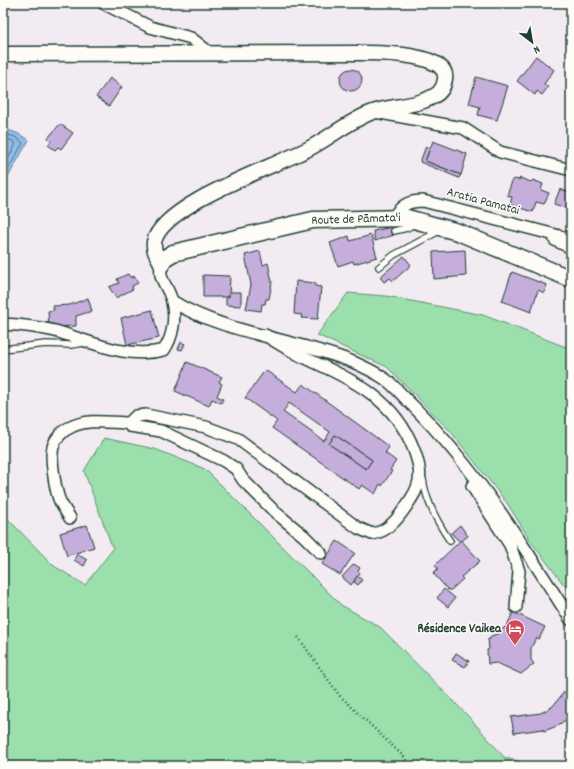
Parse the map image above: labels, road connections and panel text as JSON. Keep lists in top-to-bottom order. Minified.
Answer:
{"streets":{"main road":["Route de Pāmata'i"],"street":["Aratia Pamatai"]},"crossings":[["Aratia Pamatai","Route de Pāmata'i"]],"places":{"hotel":["Résidence Vaikea"]},"north":"bottom right"}
